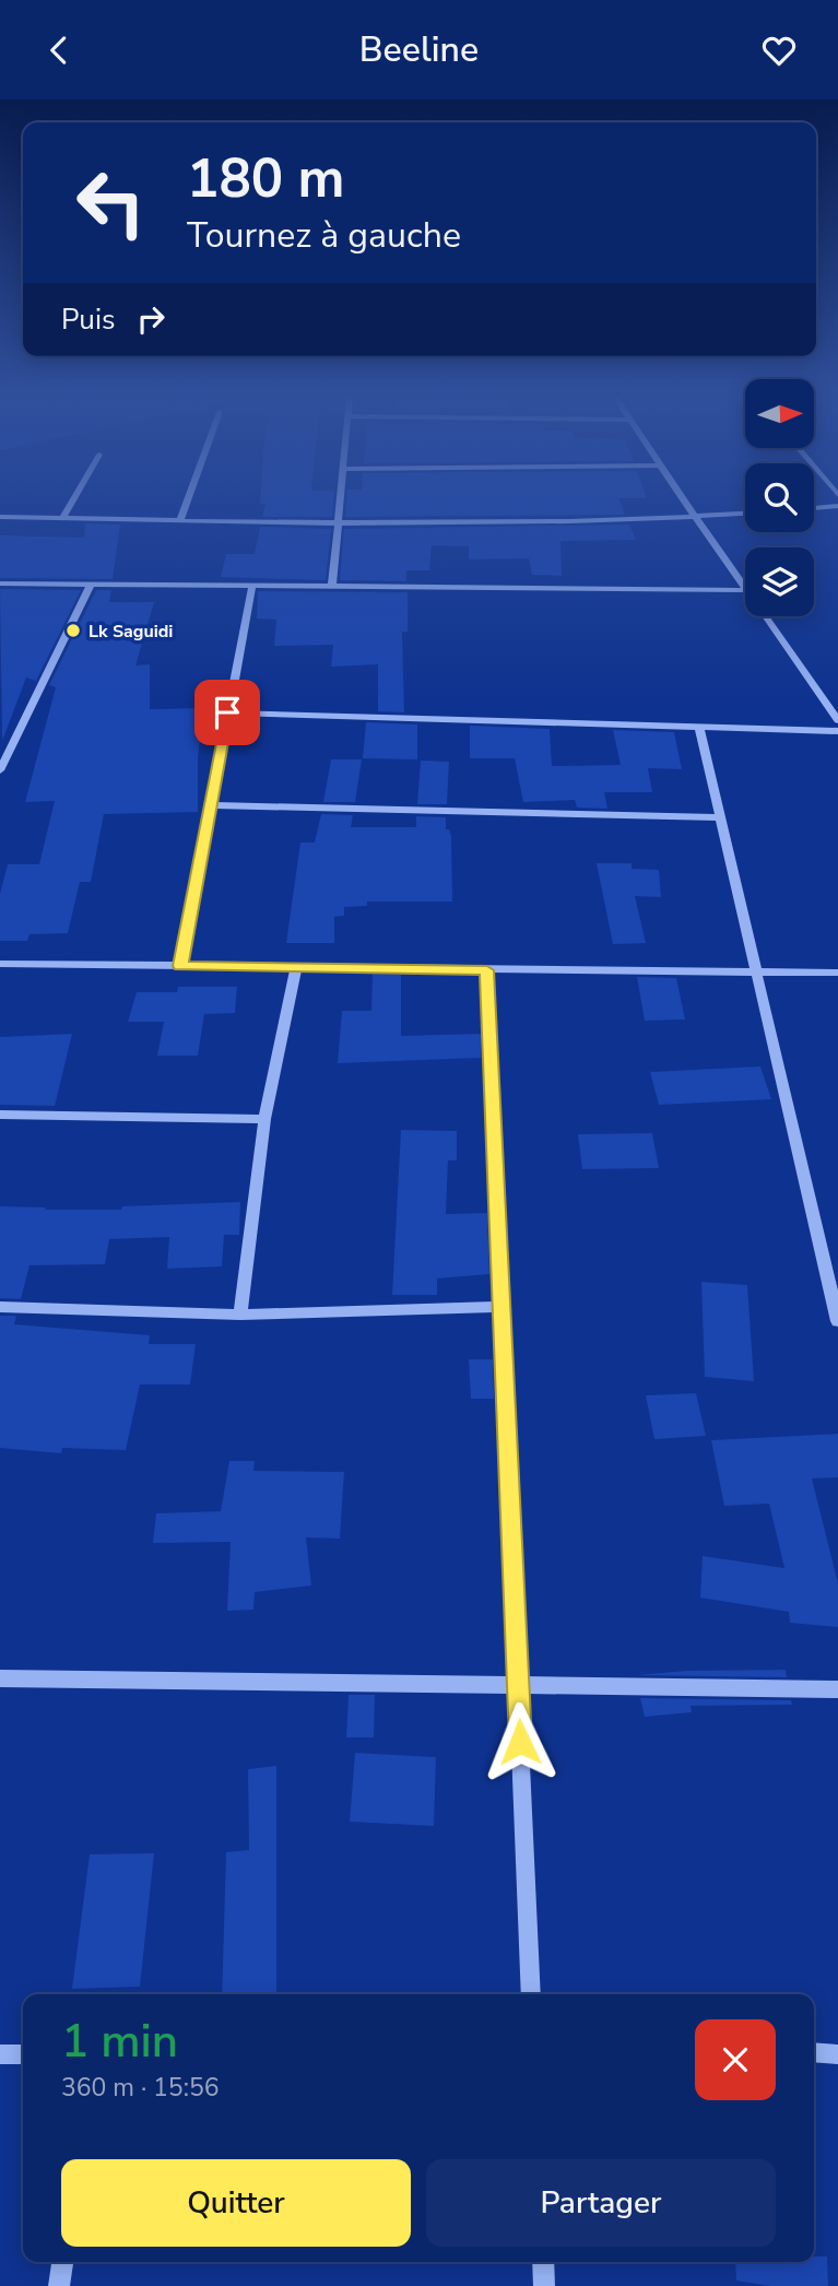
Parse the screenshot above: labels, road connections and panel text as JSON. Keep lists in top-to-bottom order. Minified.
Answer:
{"places":["Lk Saguidi"],"north":"right","page":{"header":"Beeline","turn":["180 m","Tournez à gauche"],"then":"Puis","heading":["1 min","360 m · 15:56"],"buttons":["Quitter","Partager"]}}
